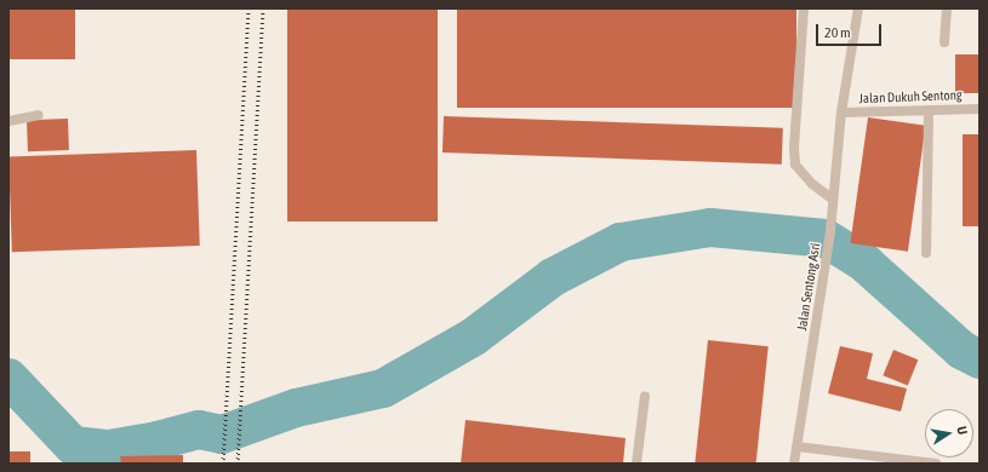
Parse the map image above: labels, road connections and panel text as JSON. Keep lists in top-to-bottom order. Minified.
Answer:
{"streets":{"lane":["Jalan Dukuh Sentong","Jalan Sentong Asri"]},"crossings":[["Jalan Dukuh Sentong","Jalan Sentong Asri"]],"scale_bar":"20 m","north":"right"}
